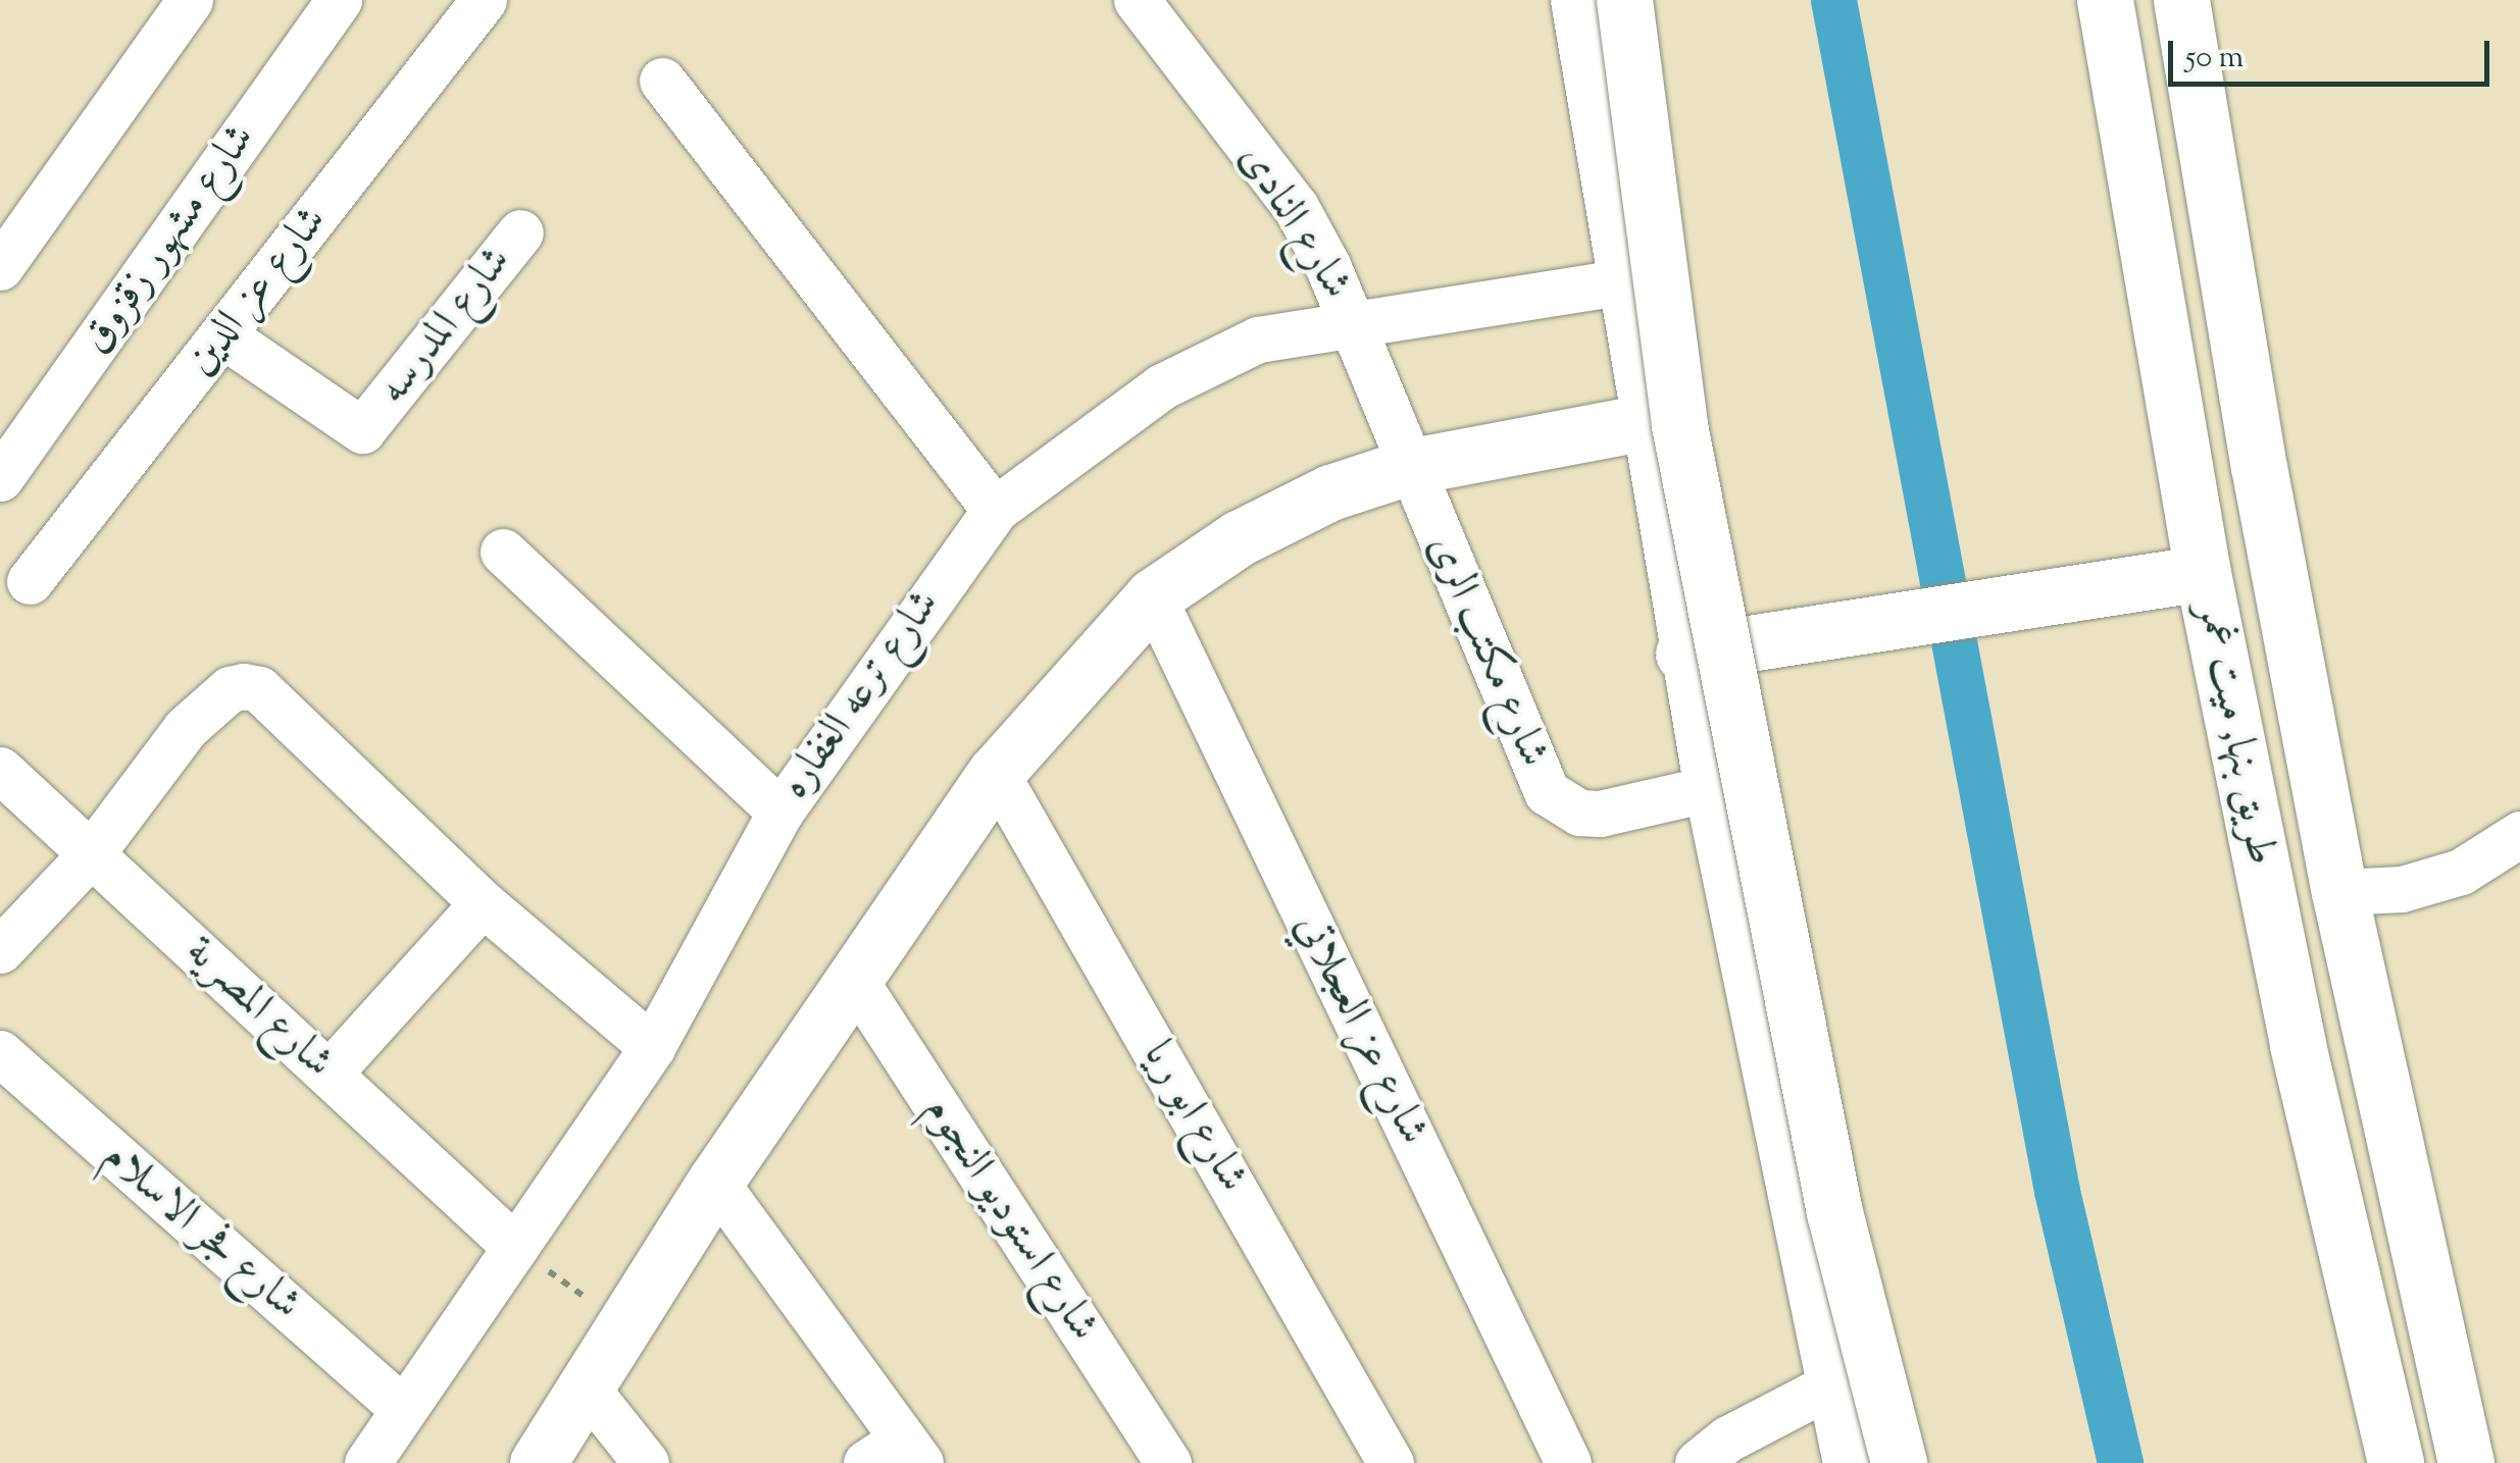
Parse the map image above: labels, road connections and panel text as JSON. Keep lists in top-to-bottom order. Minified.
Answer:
{"streets":{"main road":["طريق بنها, ميت غمر"],"street":["شارع النادى","شارع مشهور زقزوق","شارع عز الدين","شارع المدرسه","شارع مكتب الرى","شارع ترعه الغفاره","شارع المصرية","شارع عز العجلاتي","شارع ابو ريا","شارع استوديو النجوم","شارع فجر الاسلام"]},"crossings":[["شارع النادى","شارع مكتب الرى"],["شارع النادى","شارع ترعه الغفاره"],["شارع عز الدين","شارع المدرسه"],["شارع ترعه الغفاره","شارع المصرية"],["شارع ترعه الغفاره","شارع فجر الاسلام"]],"scale_bar":"50 m"}
